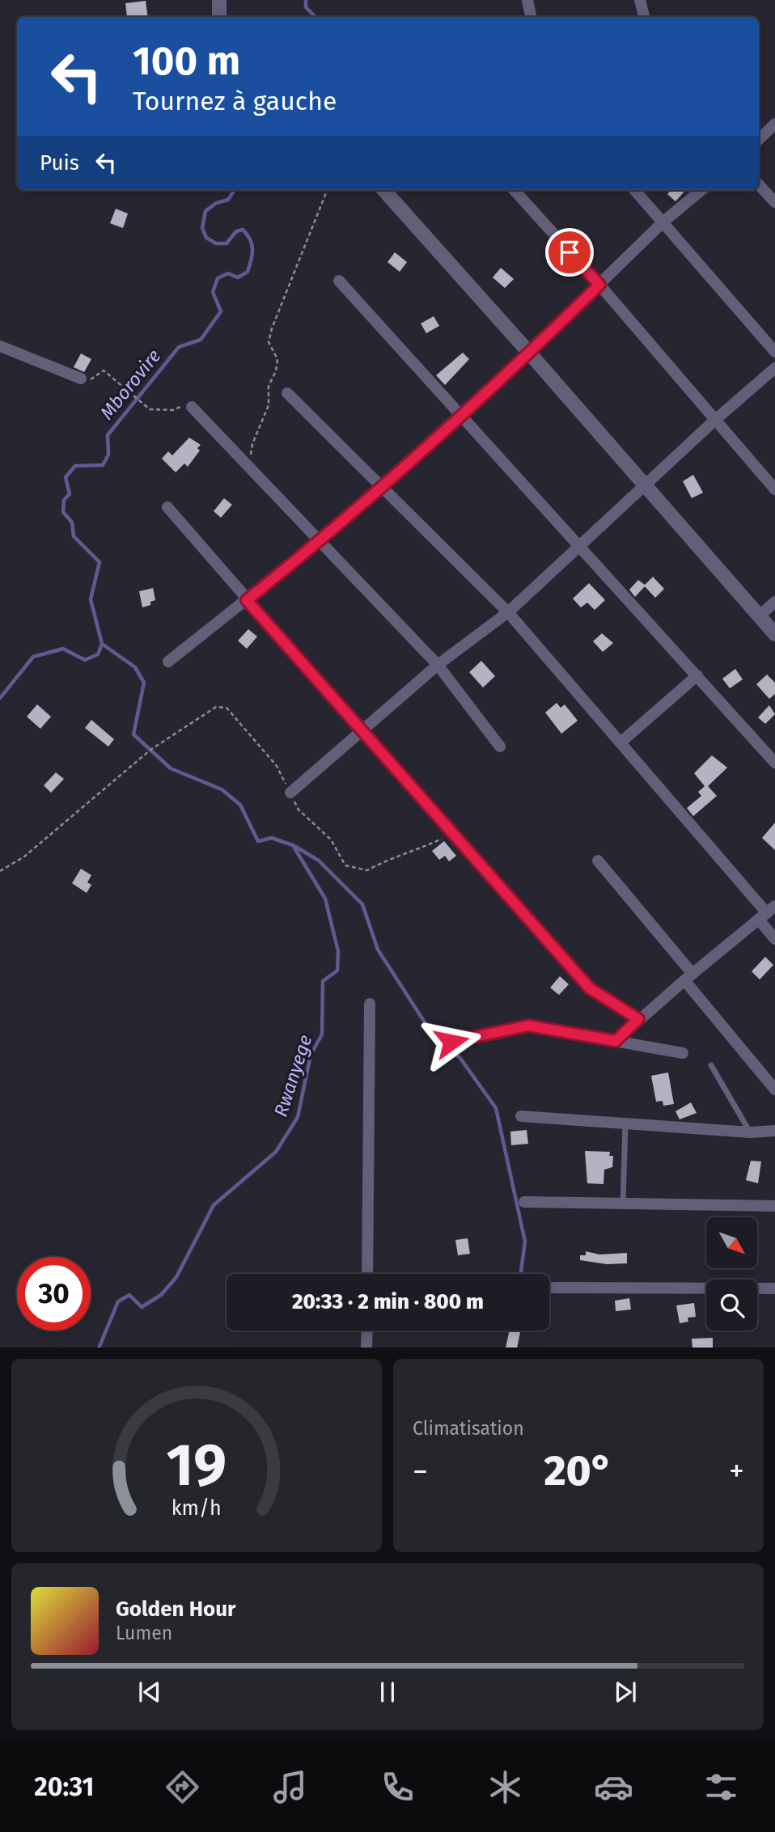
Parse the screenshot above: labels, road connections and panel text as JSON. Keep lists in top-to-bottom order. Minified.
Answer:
{"water":["Mborovire","Rwanyege"],"north":"bottom right","page":{"turn":["100 m","Tournez à gauche"],"then":"Puis","limit":"30","trip":"20:33 · 2 min · 800 m","tile":"Climatisation","heat":["−","20°","+"],"song":["Golden Hour","Lumen"],"tabs":"20:31","gauge":["19","km/h"]}}
